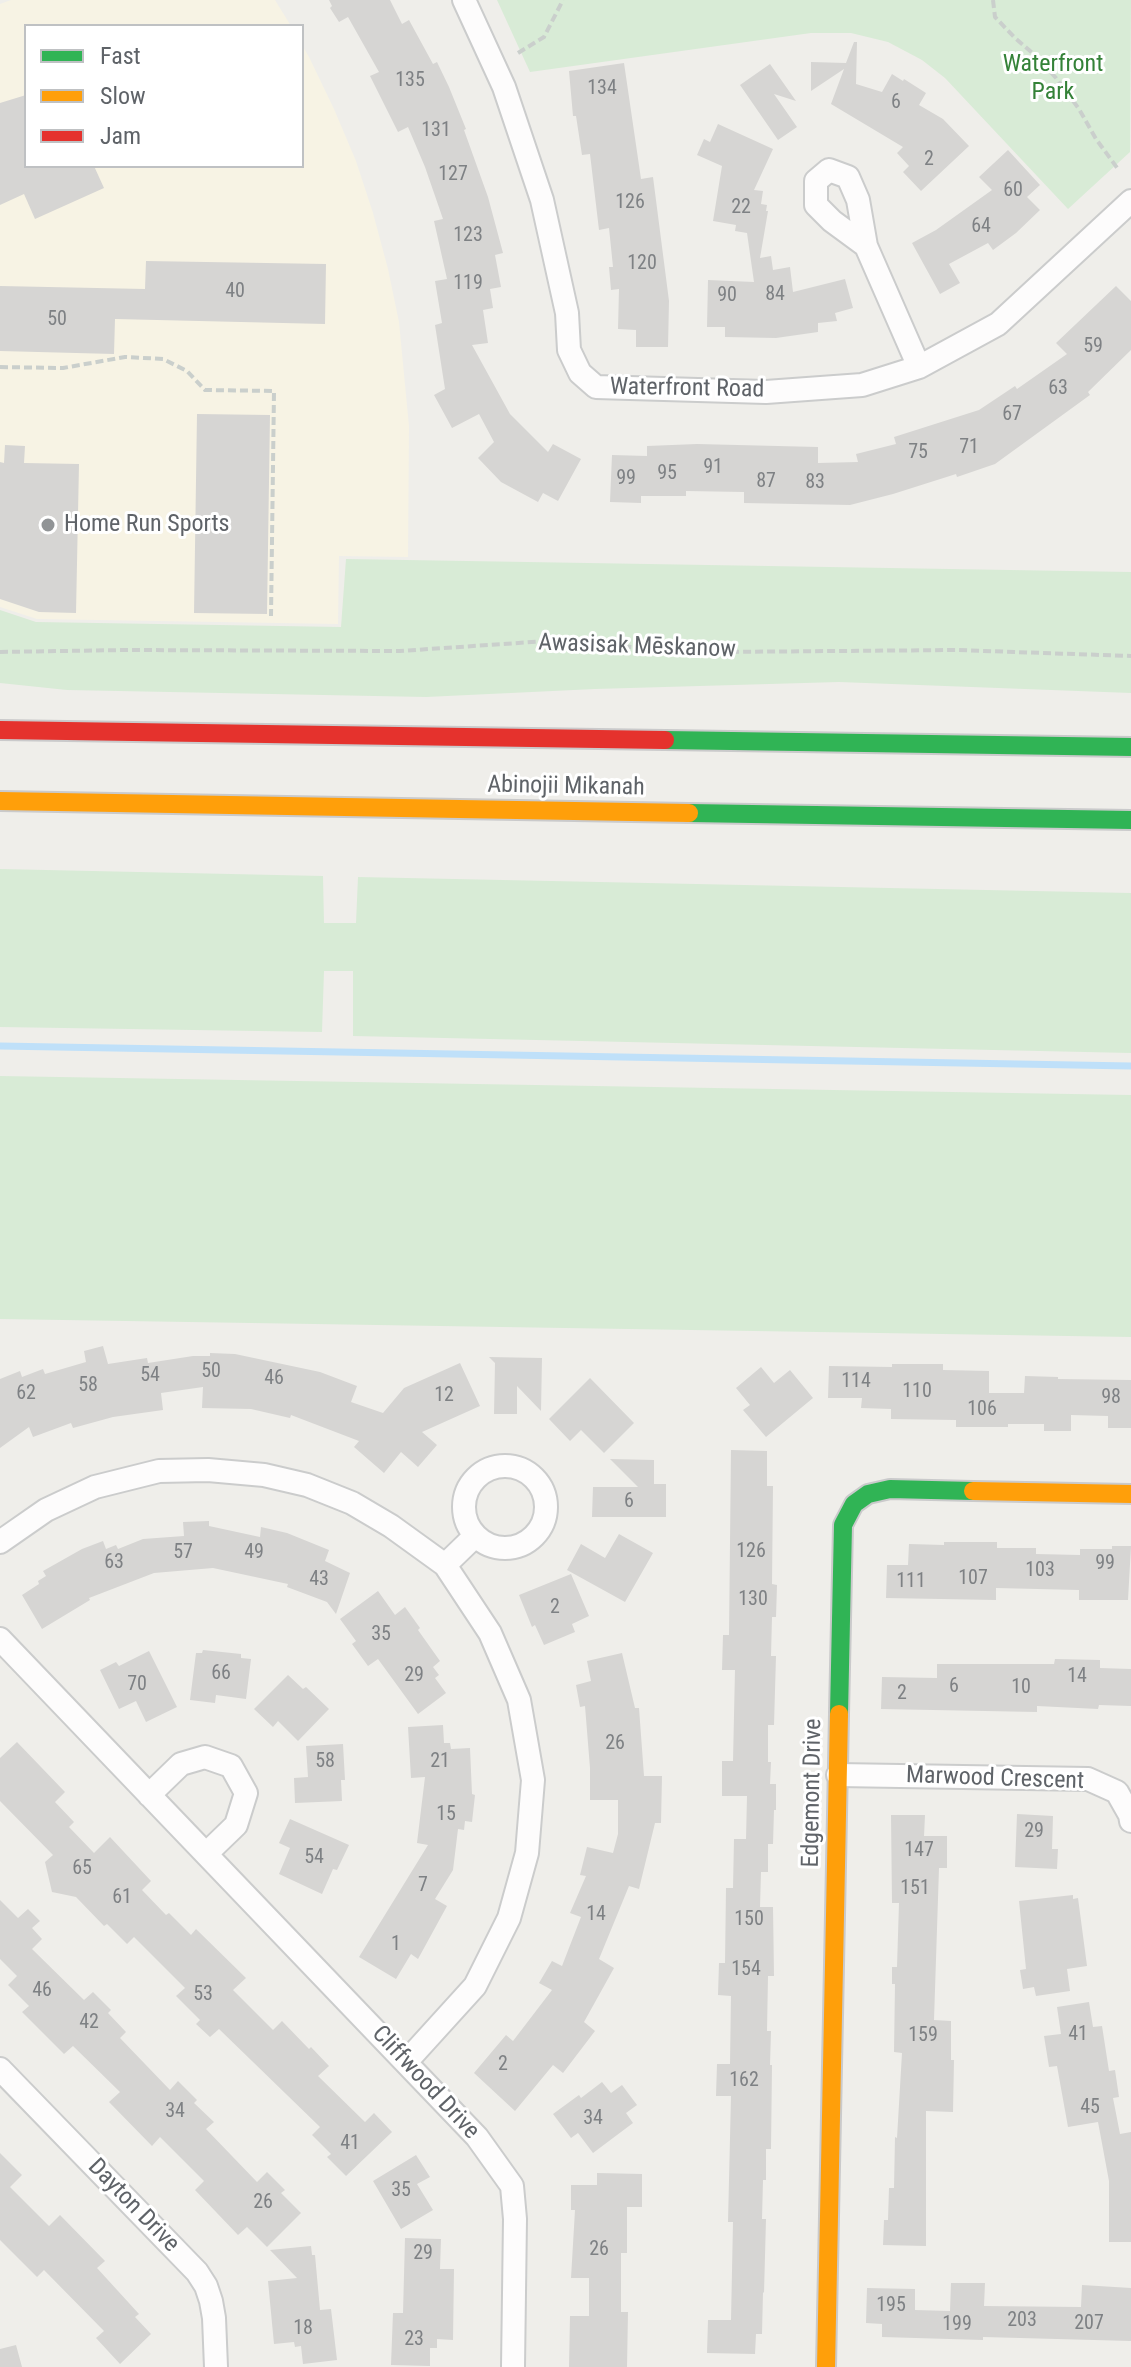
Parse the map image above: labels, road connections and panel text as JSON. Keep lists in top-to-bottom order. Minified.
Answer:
{"streets":{"main road":["Abinojii Mikanah","Edgemont Drive"],"street":["Waterfront Road","Marwood Crescent","Cliffwood Drive","Dayton Drive"],"path":["Awasisak Mēskanow"]},"crossings":[["Marwood Crescent","Edgemont Drive"]],"parks":["Waterfront Park"],"places":["Home Run Sports"],"house_numbers":["135","134","6","131","2","127","60","126","22","64","123","120","119","40","84","90","50","59","63","67","71","75","91","95","99","87","83","50","54","46","114","58","110","62","12","98","106","6","126","57","49","63","99","103","107","43","111","130","2","35","66","29","14","70","6","10","2","26","58","21","15","29","147","54","65","7","151","61","14","150","1","154","46","53","42","41","159","2","162","45","34","34","41","35","26","26","29","195","203","207","199","18","23"],"legend":["Fast","Slow","Jam"]}
